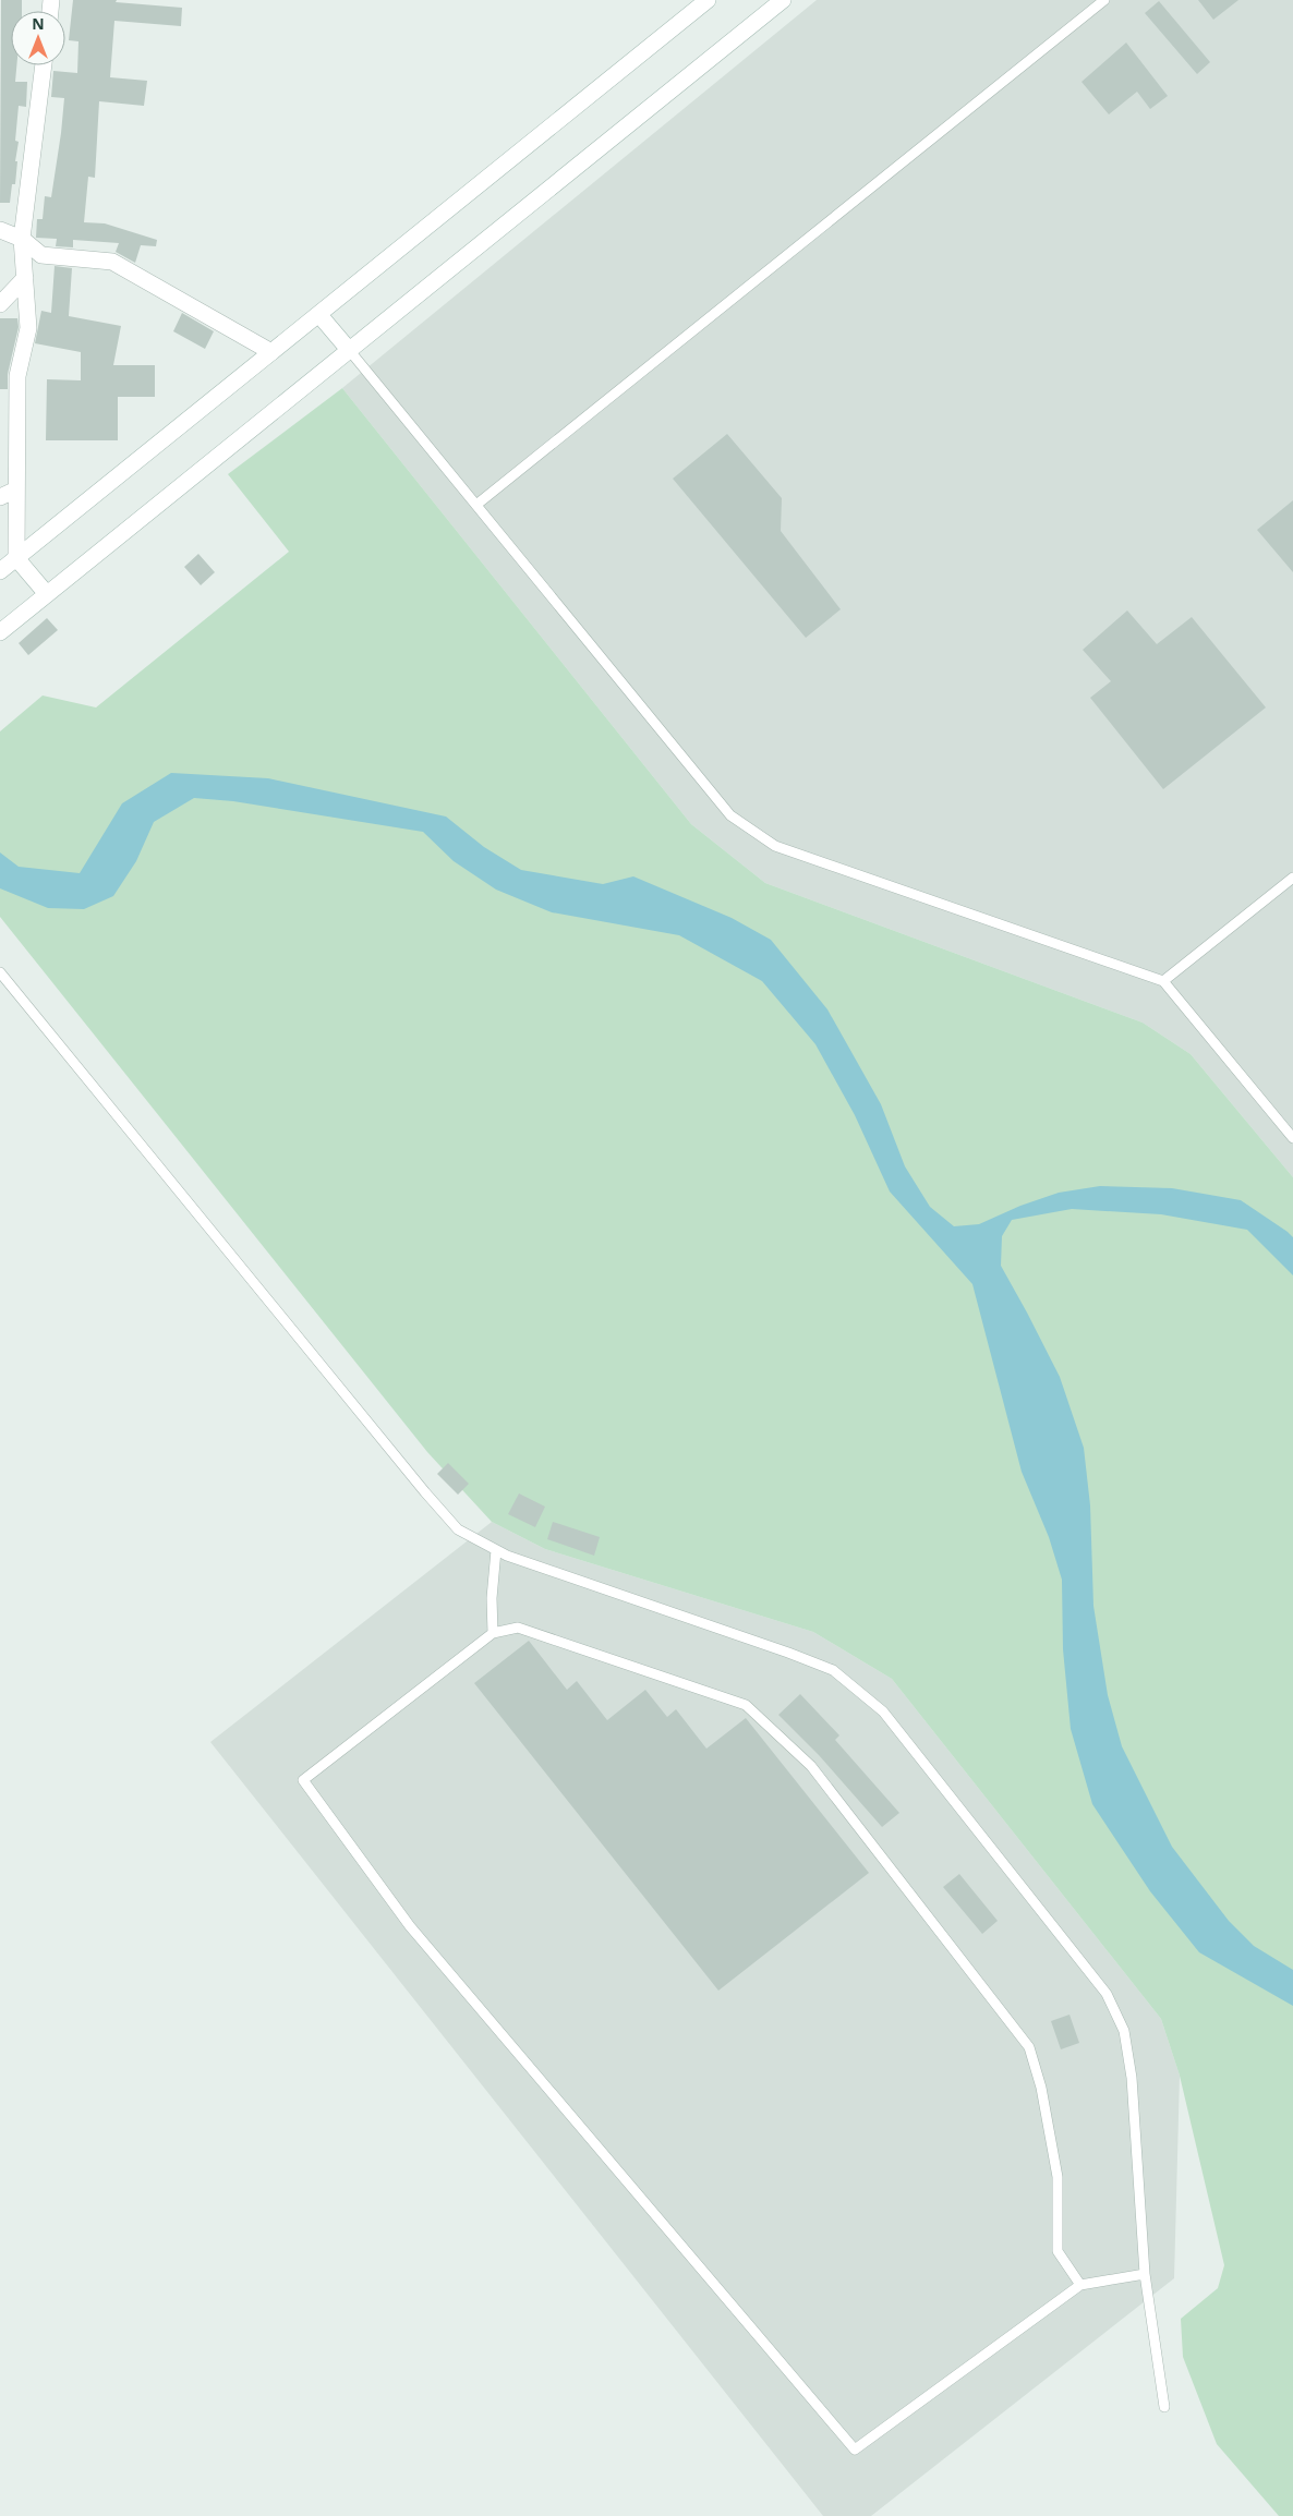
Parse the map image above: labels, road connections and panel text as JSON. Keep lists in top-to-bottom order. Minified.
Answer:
{"north":"top"}
